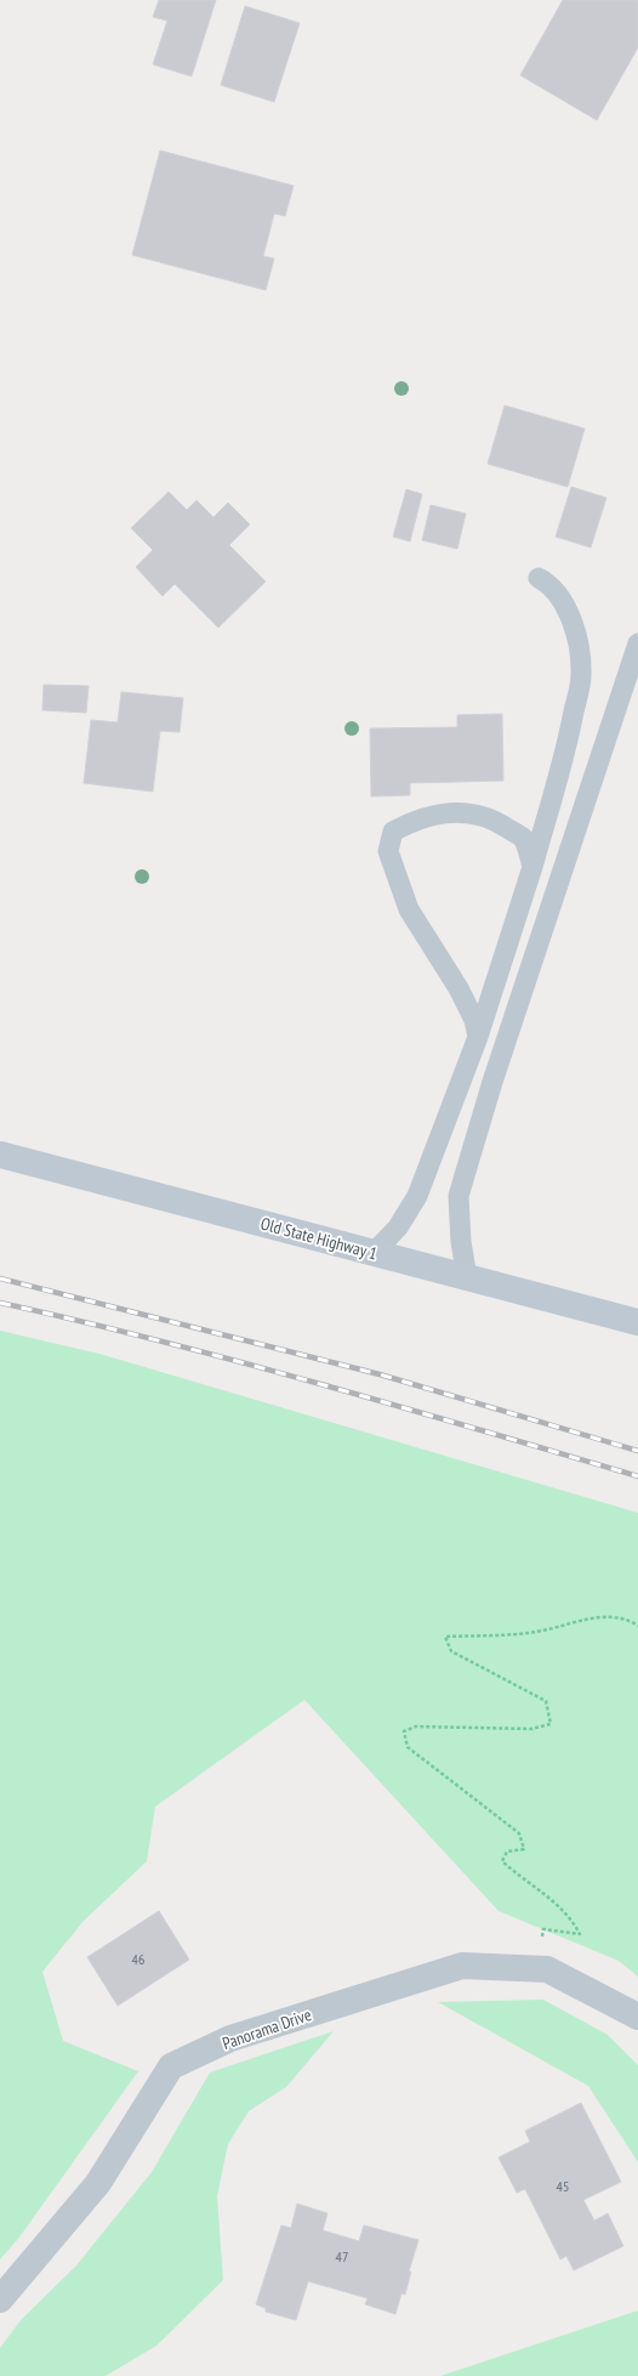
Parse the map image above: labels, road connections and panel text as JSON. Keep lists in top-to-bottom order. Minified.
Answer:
{"streets":{"main road":["Old State Highway 1"],"street":["Panorama Drive"]},"house_numbers":["46","45","47"]}
